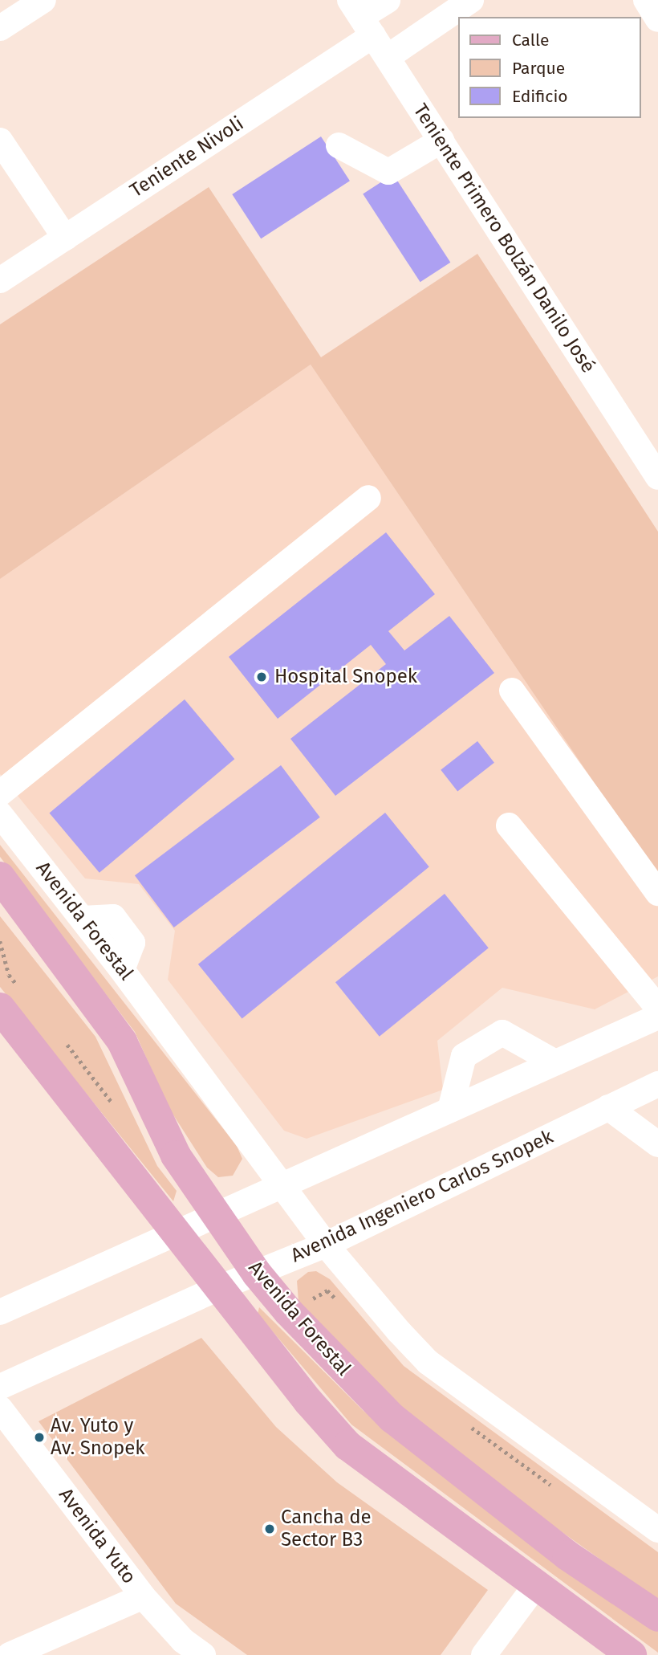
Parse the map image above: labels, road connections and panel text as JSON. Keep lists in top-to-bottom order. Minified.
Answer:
{"streets":{"main road":["Avenida Forestal"],"street":["Teniente Nivoli","Teniente Primero Bolzán Danilo José","Avenida Ingeniero Carlos Snopek","Avenida Yuto"]},"crossings":[["Teniente Nivoli","Teniente Primero Bolzán Danilo José"],["Avenida Forestal","Avenida Ingeniero Carlos Snopek"]],"places":["Hospital Snopek","Av. Yuto y Av. Snopek","Cancha de Sector B3"],"legend":["Calle","Parque","Edificio"]}
